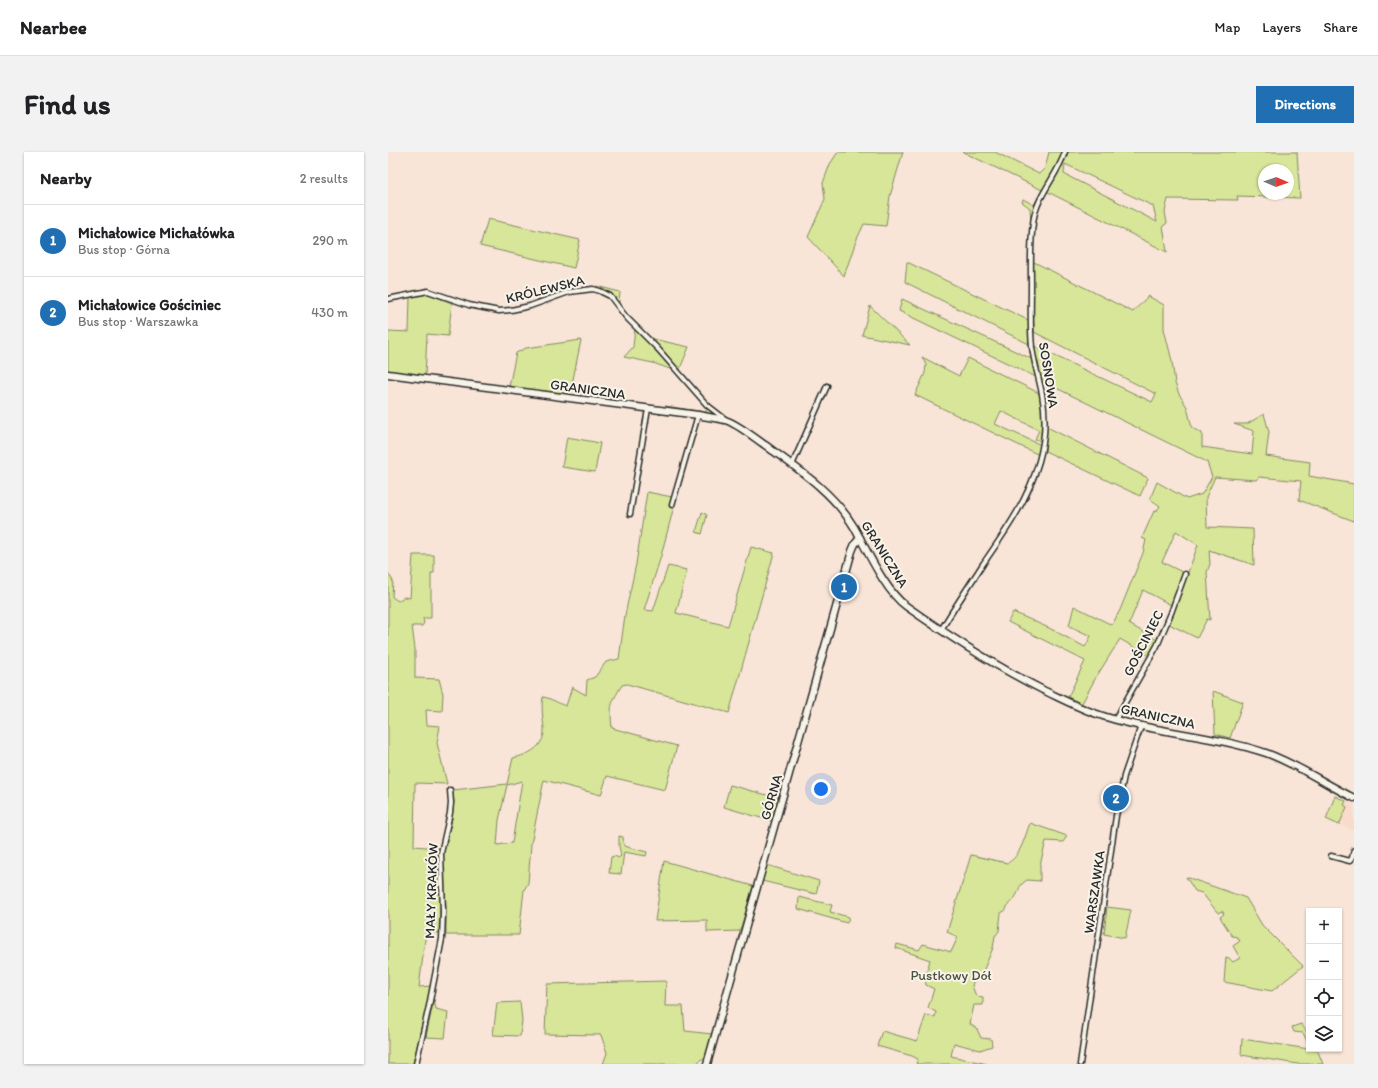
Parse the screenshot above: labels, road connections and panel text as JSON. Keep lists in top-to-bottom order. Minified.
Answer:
{"streets":{"street":["KRÓLEWSKA","SOSNOWA","GRANICZNA","GOŚCINIEC","GÓRNA","MAŁY KRAKÓW","WARSZAWKA"]},"crossings":[["KRÓLEWSKA","GRANICZNA"],["SOSNOWA","GRANICZNA"],["GRANICZNA","GOŚCINIEC"],["GRANICZNA","GÓRNA"],["GRANICZNA","WARSZAWKA"]],"parks":["Pustkowy Dół"],"north":"right","page":{"header":"Nearbee","nav":["Map","Layers","Share"],"buttons":"Directions","title":"Find us","heading":["Nearby","2 results"],"list":[{"mark":"1","name":"Michałowice Michałówka","note":"Bus stop · Górna","value":"290 m"},{"mark":"2","name":"Michałowice Gościniec","note":"Bus stop · Warszawka","value":"430 m"}],"pins":["1","2"],"map_buttons":["+","−"]}}
